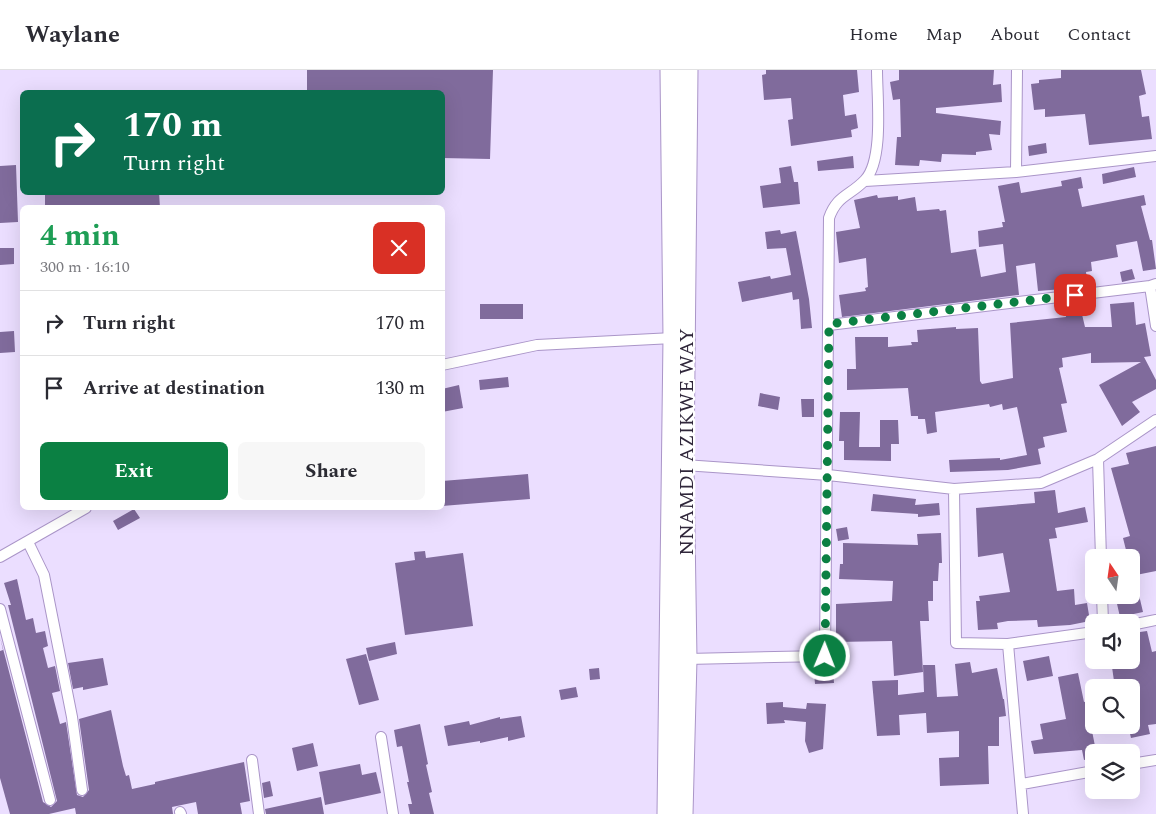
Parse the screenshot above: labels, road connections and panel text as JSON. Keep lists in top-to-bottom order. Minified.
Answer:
{"streets":{"highway":["NNAMDI AZIKWE WAY"]},"north":"top","page":{"header":"Waylane","nav":["Home","Map","About","Contact"],"turn":["170 m","Turn right"],"heading":["4 min","300 m · 16:10"],"list":[{"name":"Turn right","value":"170 m"},{"name":"Arrive at destination","value":"130 m"}],"buttons":["Exit","Share"]}}
